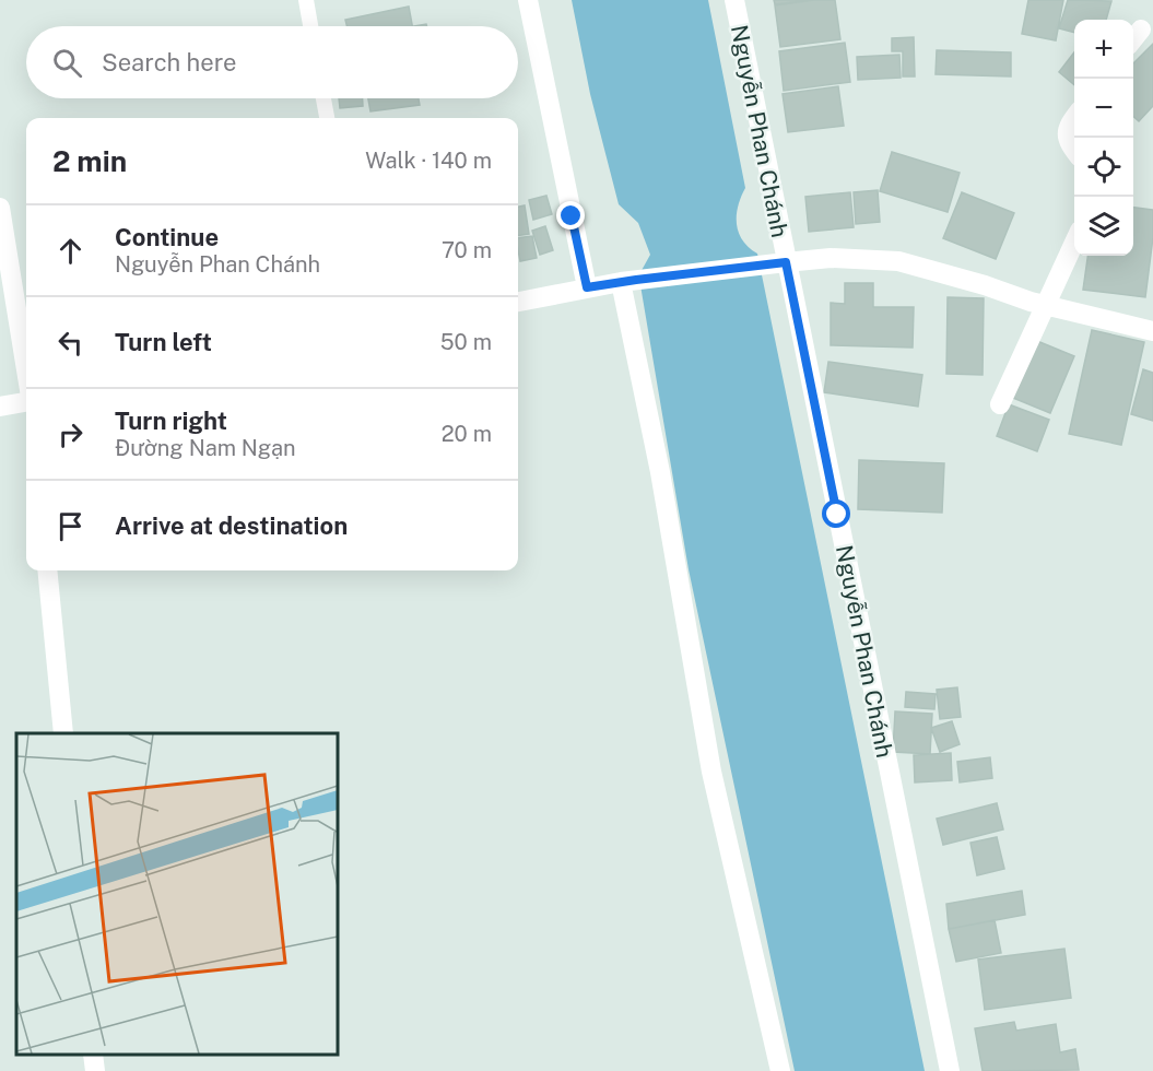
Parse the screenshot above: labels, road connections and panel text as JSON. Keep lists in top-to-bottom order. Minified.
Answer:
{"streets":{"street":["Nguyễn Phan Chánh"]},"page":{"map_buttons":["+","−"],"search":"Search here","heading":["2 min","Walk · 140 m"],"list":[["Continue","Nguyễn Phan Chánh","70 m"],["Turn left","50 m"],["Turn right","Đường Nam Ngạn","20 m"],"Arrive at destination"]}}
